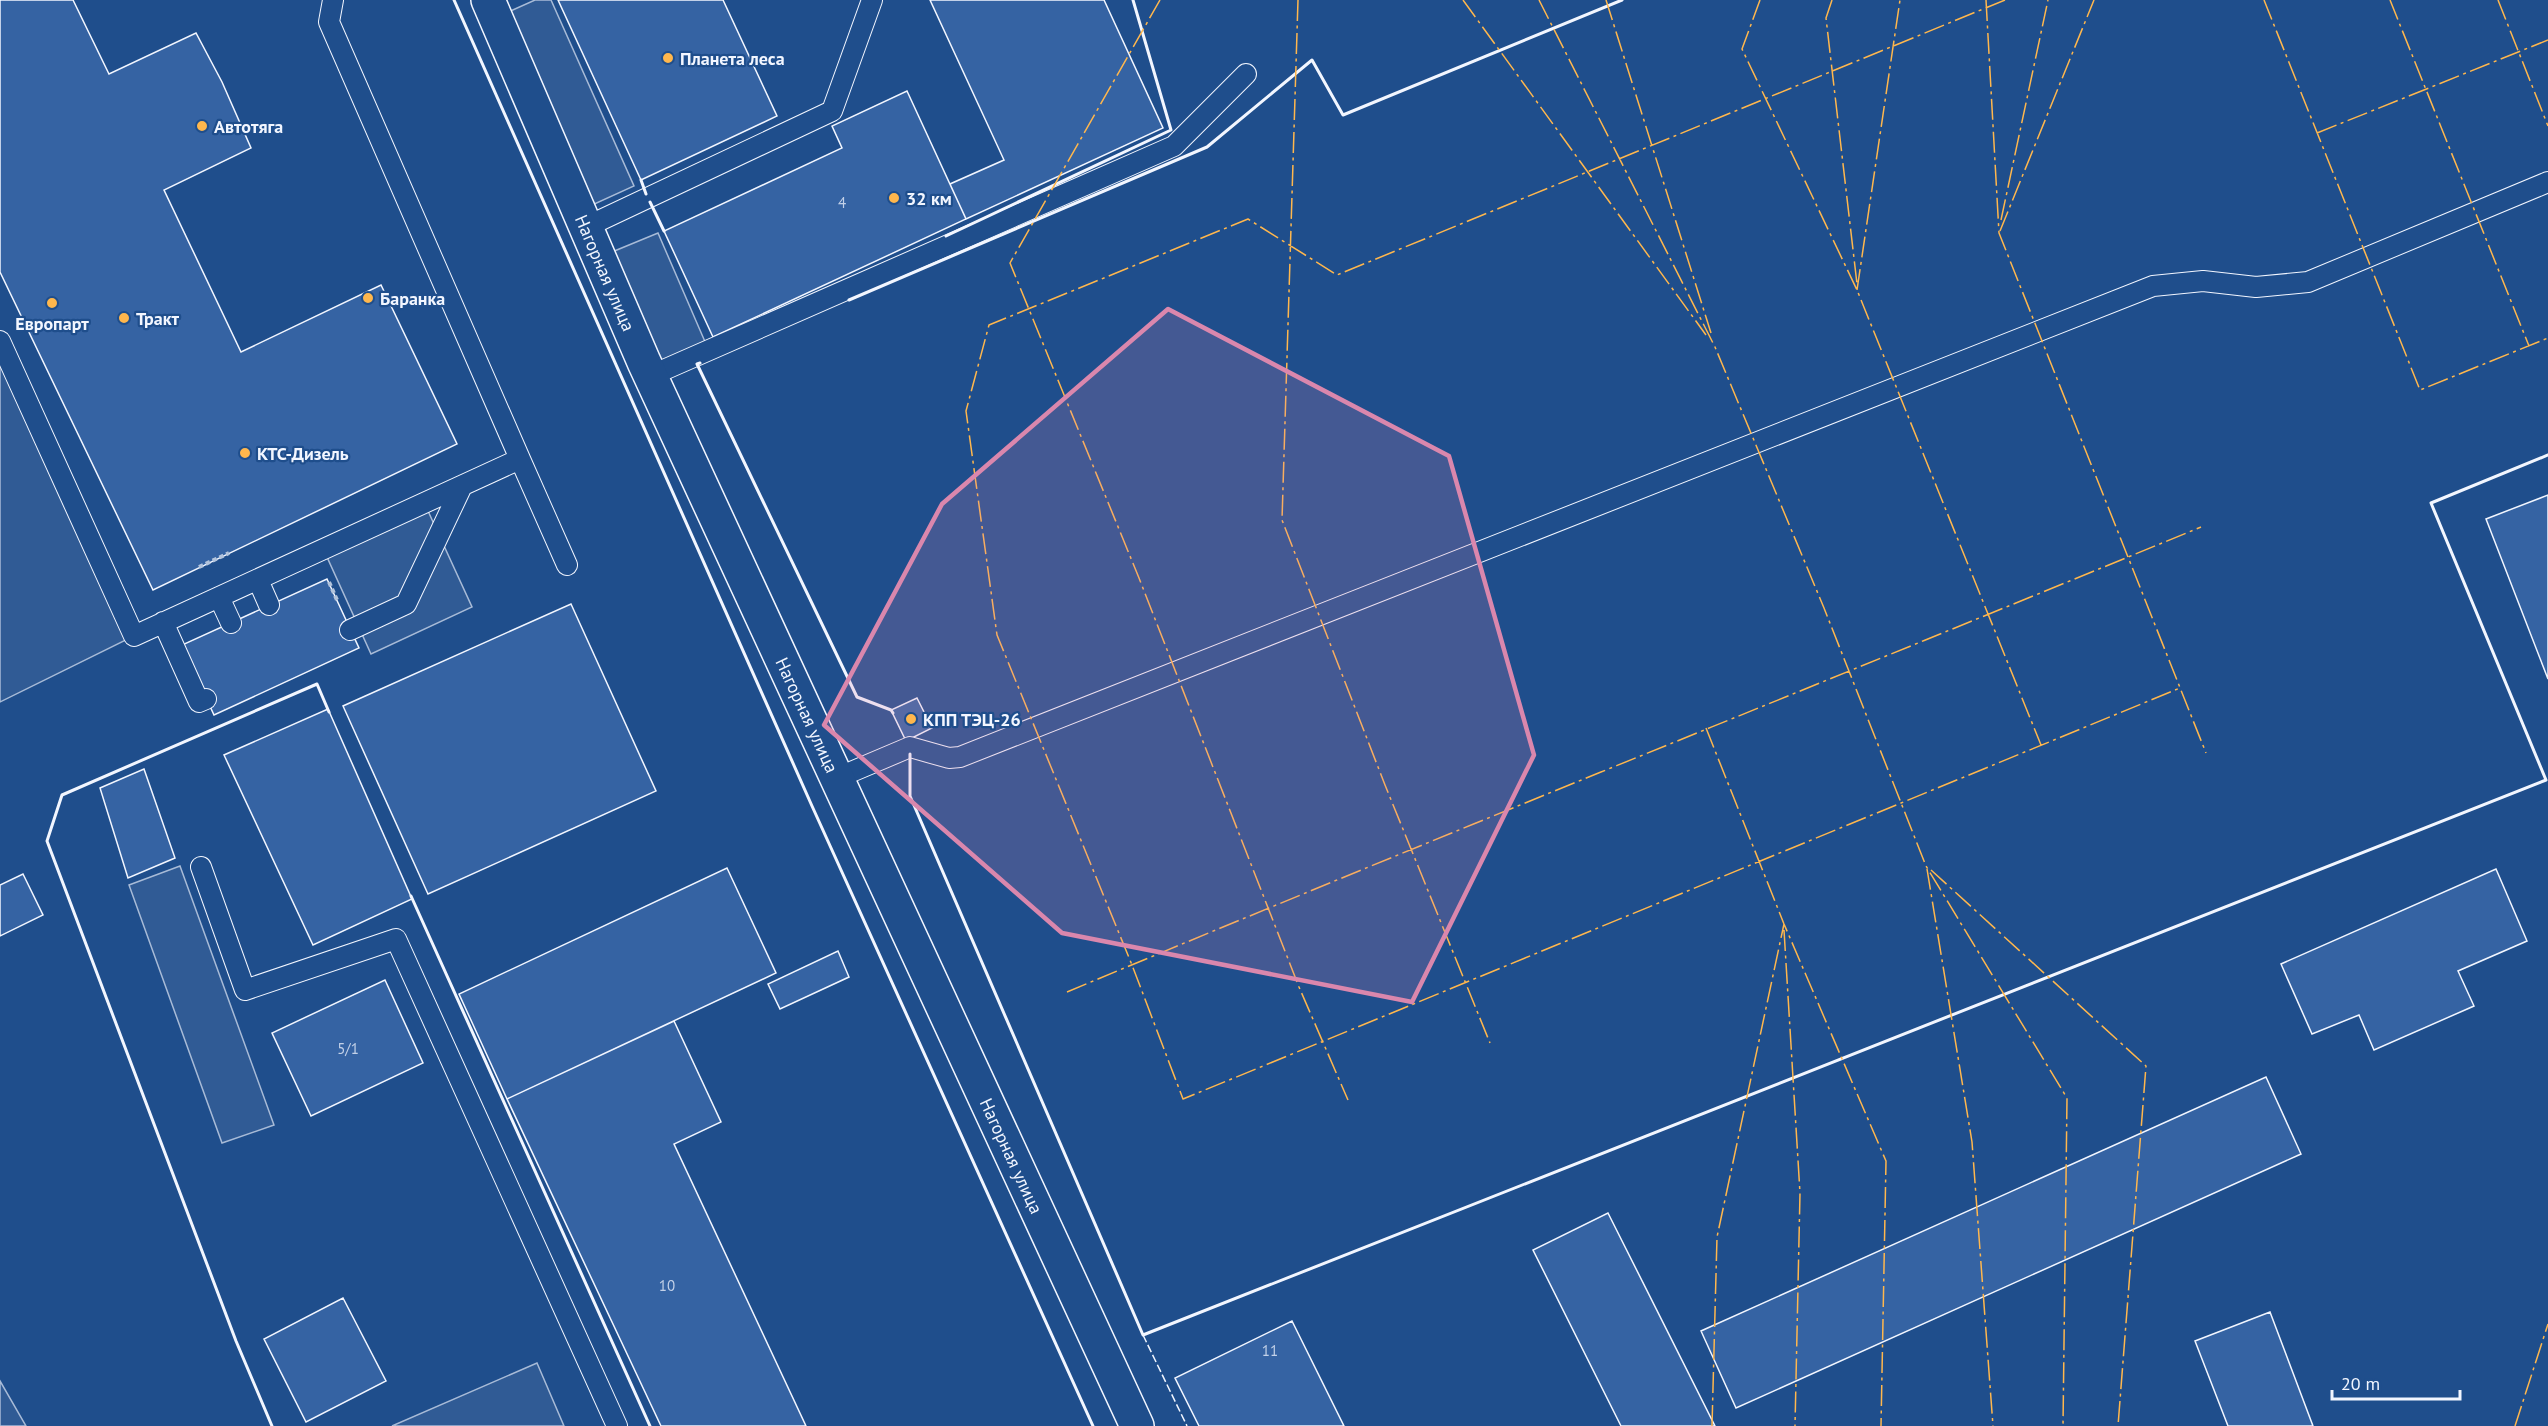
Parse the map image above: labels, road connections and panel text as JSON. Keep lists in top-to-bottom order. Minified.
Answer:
{"streets":{"street":["Нагорная улица"]},"places":["Планета леса","Автотяга","32 км","Баранка","Европарт","Тракт","КТС-Дизель","КПП ТЭЦ-26"],"house_numbers":["4","5/1","10","11"],"scale_bar":"20 m"}
